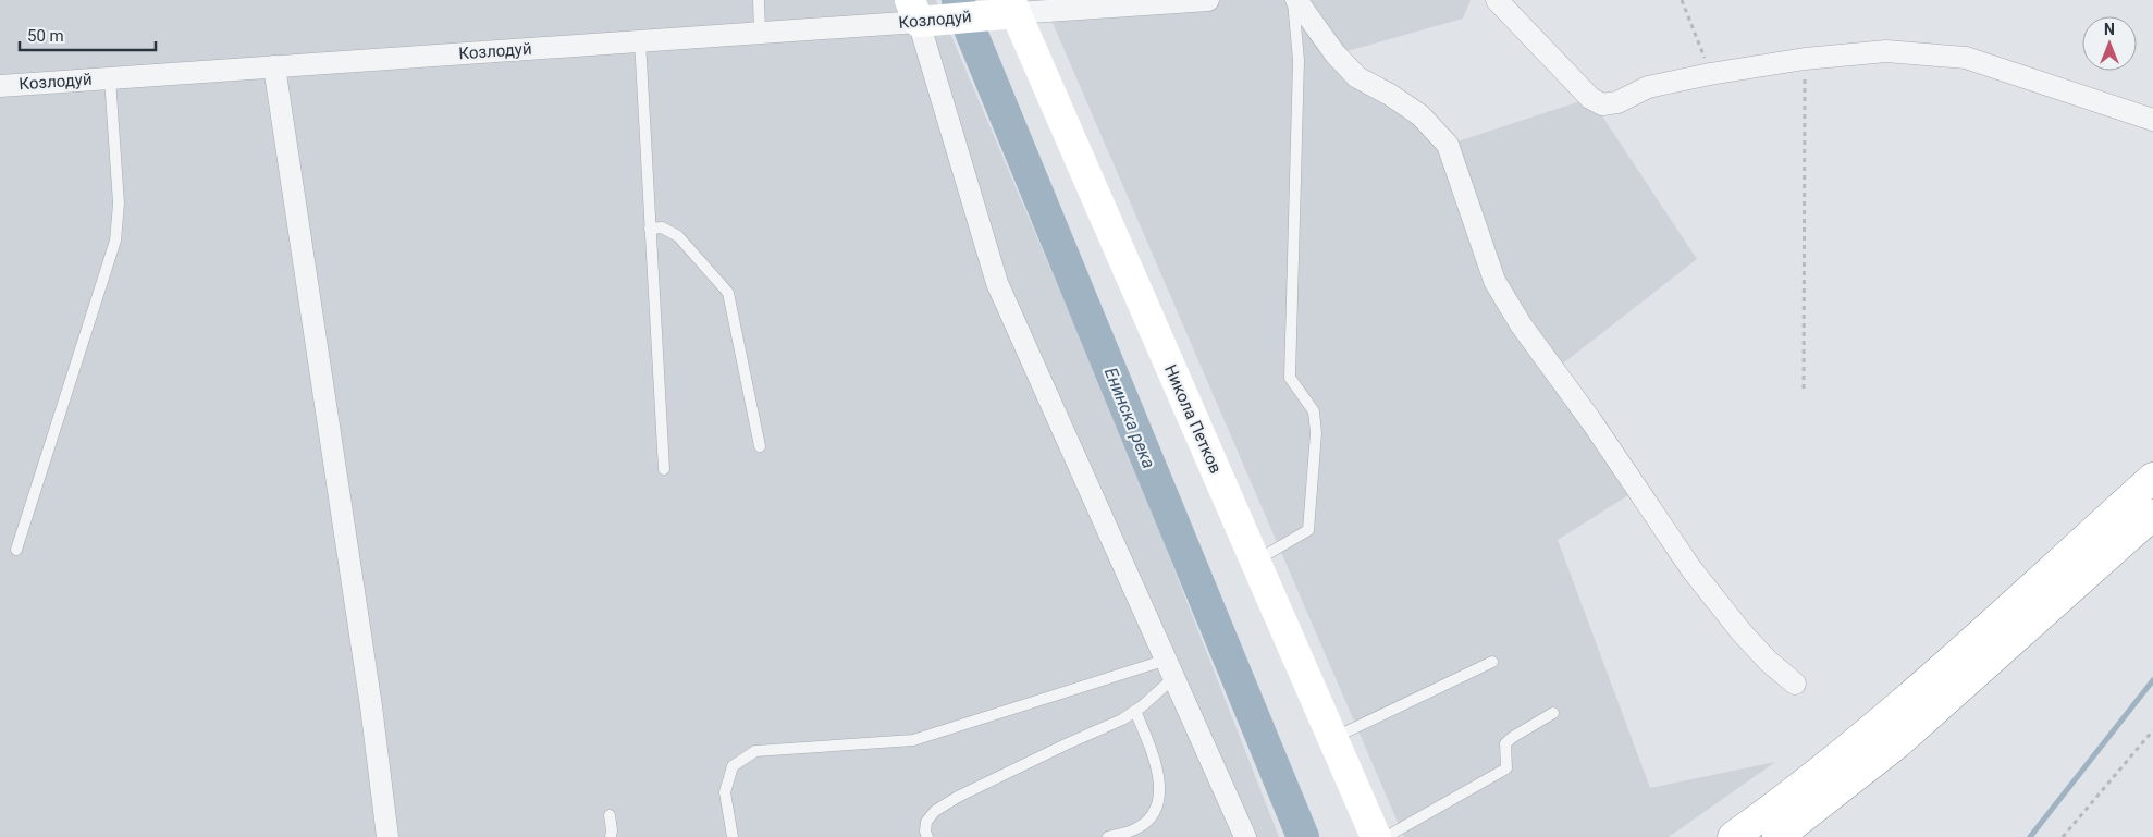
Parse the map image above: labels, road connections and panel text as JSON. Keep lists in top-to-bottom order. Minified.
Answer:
{"streets":{"main road":["Козлодуй","Никола Петков"]},"crossings":[["Козлодуй","Никола Петков"]],"water":["Енинска река"],"scale_bar":"50 m","north":"top"}
